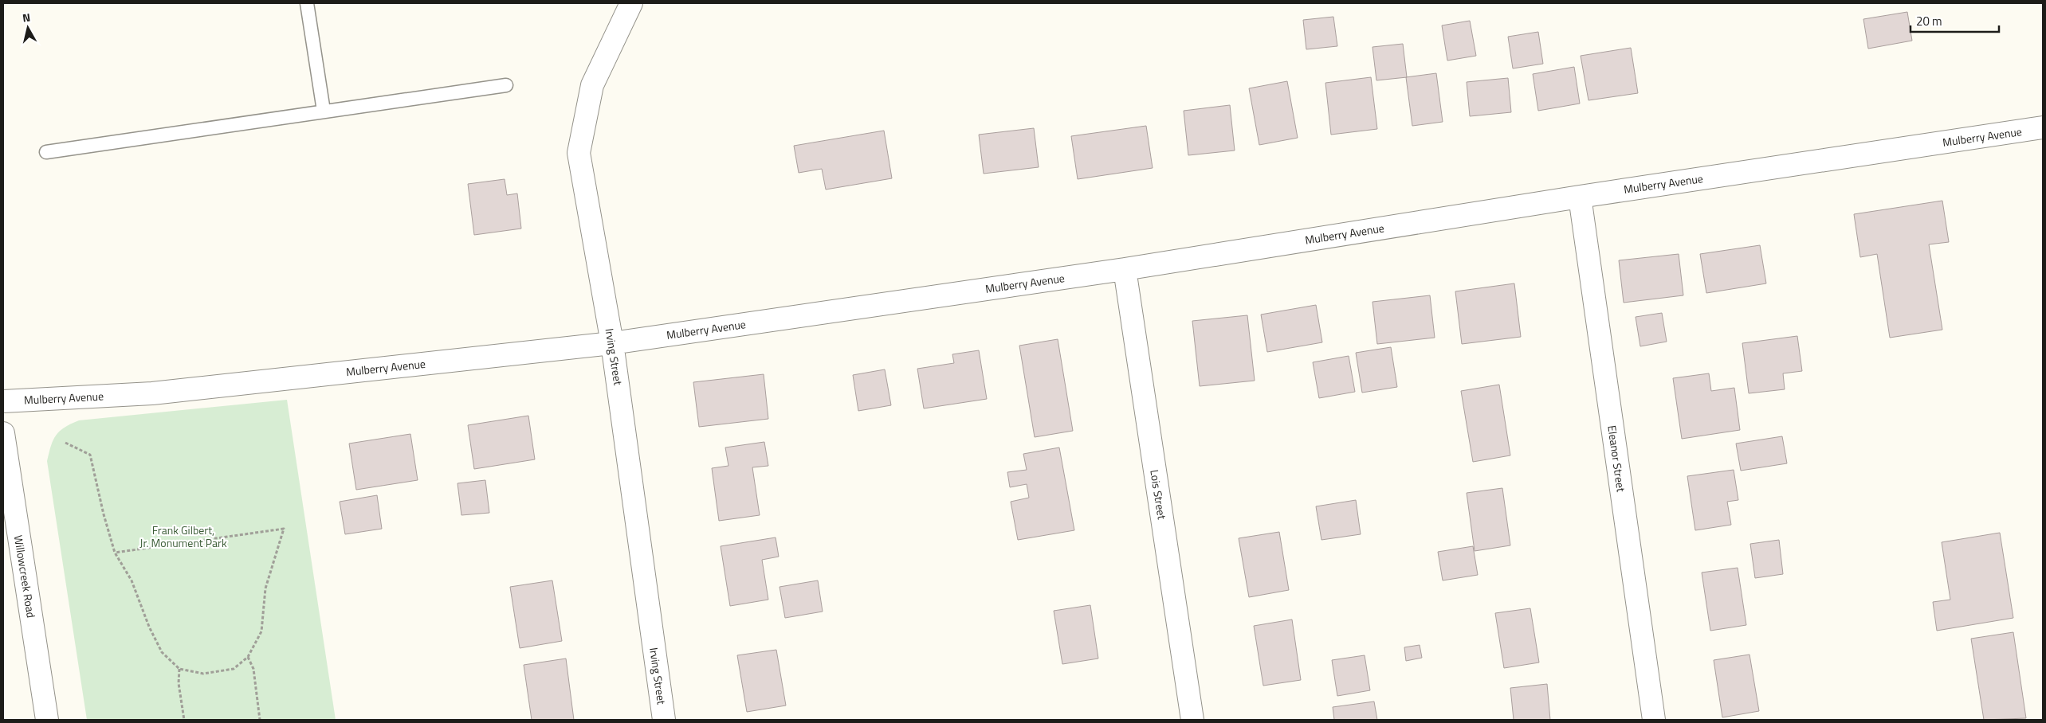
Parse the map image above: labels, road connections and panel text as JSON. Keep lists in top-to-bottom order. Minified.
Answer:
{"streets":{"street":["Mulberry Avenue","Irving Street","Eleanor Street","Lois Street","Willowcreek Road"]},"crossings":[["Mulberry Avenue","Irving Street"],["Mulberry Avenue","Eleanor Street"],["Mulberry Avenue","Lois Street"]],"parks":["Frank Gilbert, Jr. Monument Park"],"scale_bar":"20 m","north":"top"}
